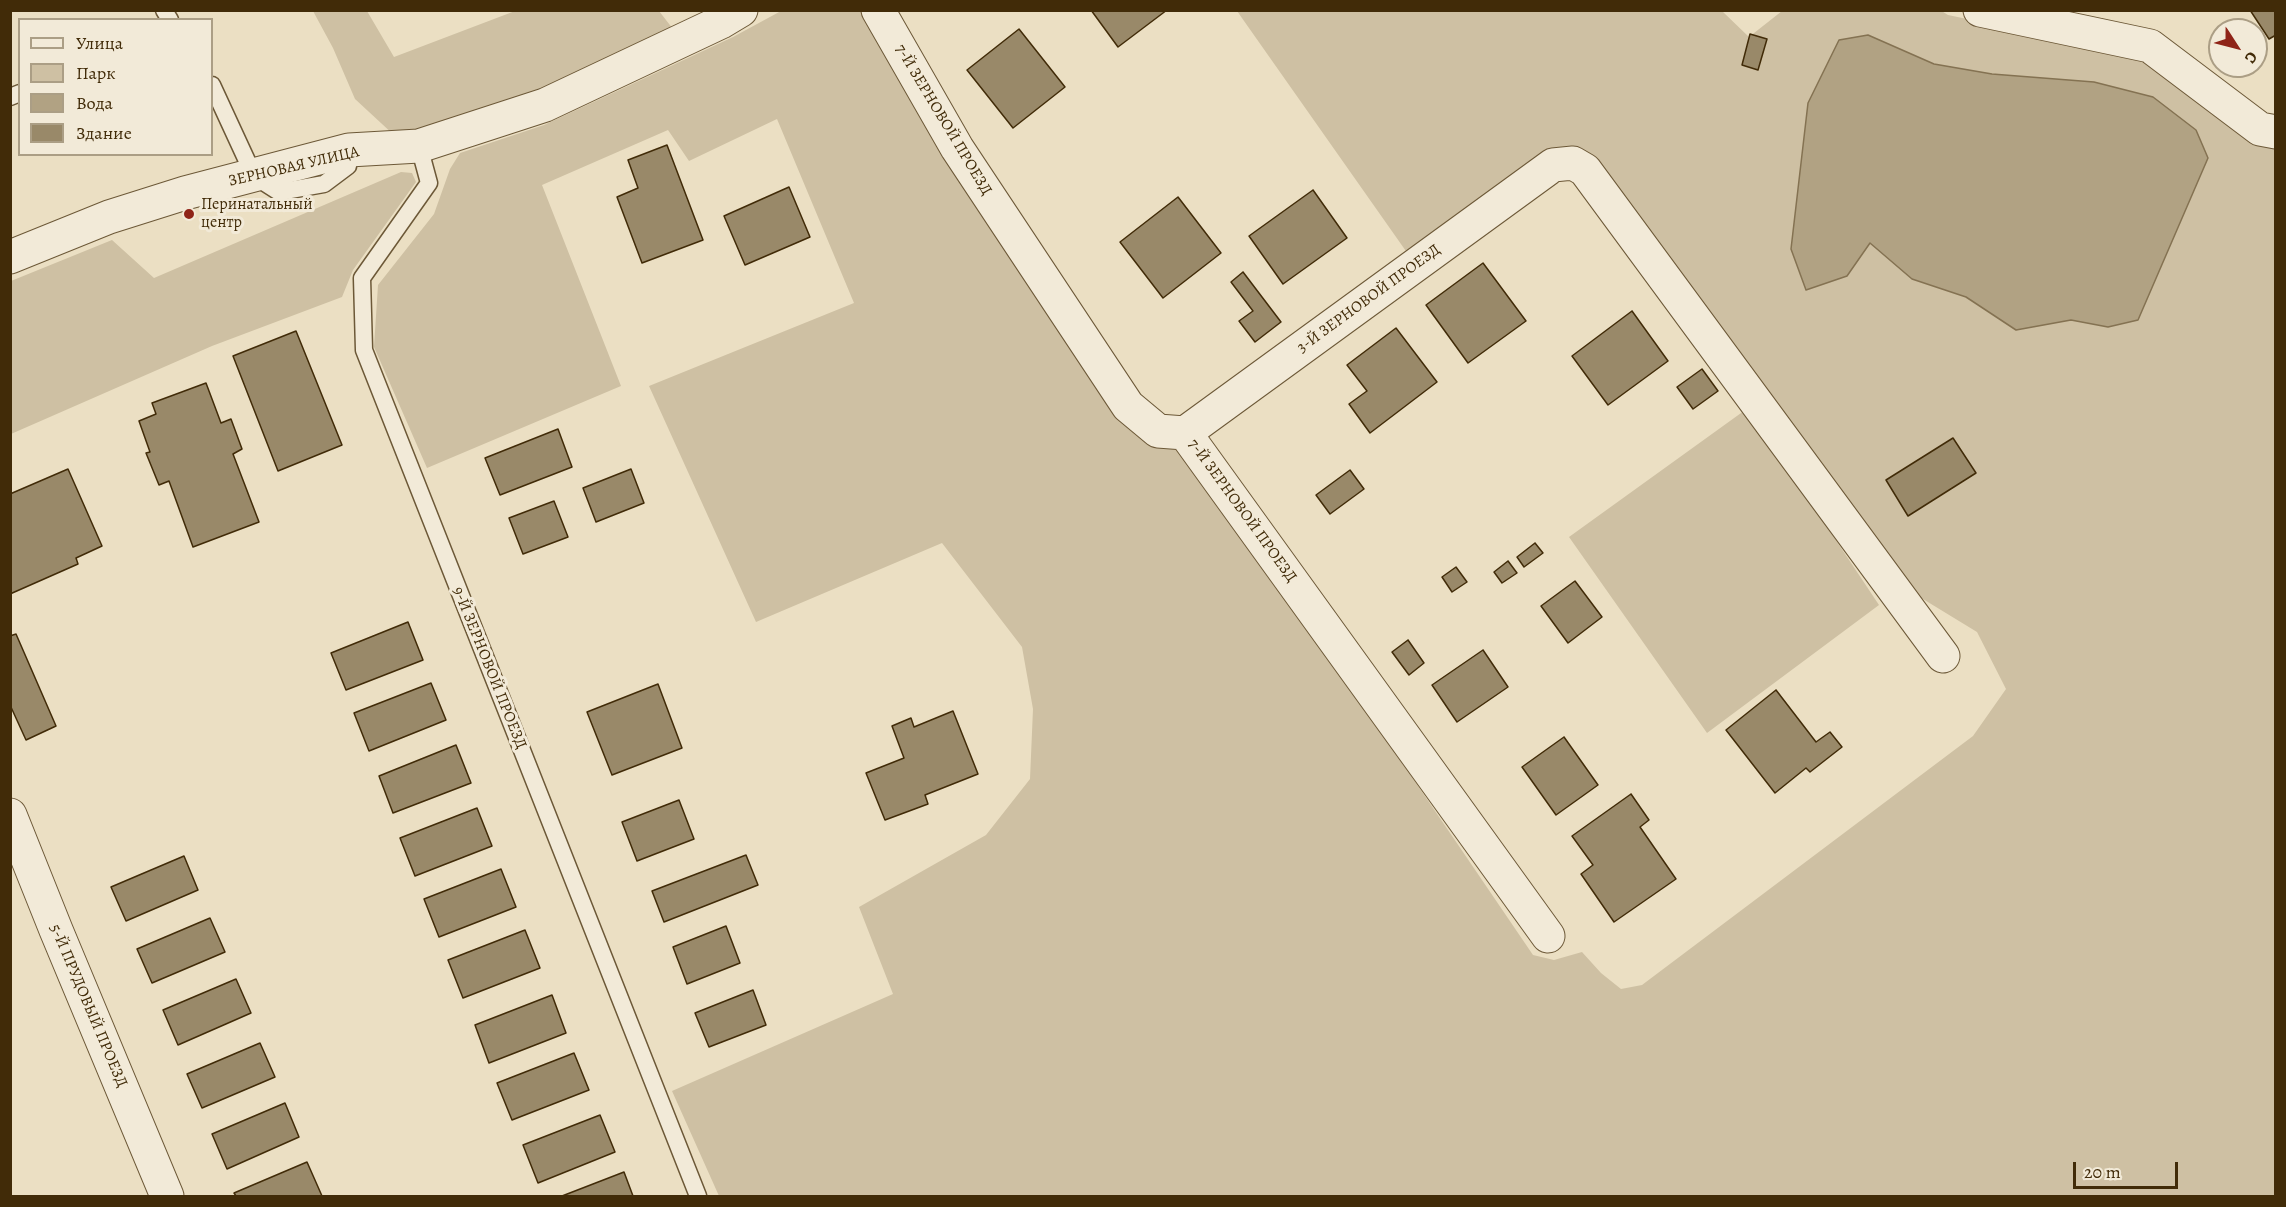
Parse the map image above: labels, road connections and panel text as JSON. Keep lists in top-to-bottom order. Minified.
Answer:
{"streets":{"street":["7-Й ЗЕРНОВОЙ ПРОЕЗД","ЗЕРНОВАЯ УЛИЦА","3-Й ЗЕРНОВОЙ ПРОЕЗД","5-Й ПРУДОВЫЙ ПРОЕЗД"],"lane":["9-Й ЗЕРНОВОЙ ПРОЕЗД"]},"crossings":[["7-Й ЗЕРНОВОЙ ПРОЕЗД","3-Й ЗЕРНОВОЙ ПРОЕЗД"],["ЗЕРНОВАЯ УЛИЦА","9-Й ЗЕРНОВОЙ ПРОЕЗД"]],"places":["Перинатальный центр"],"legend":["Улица","Парк","Вода","Здание"],"scale_bar":"20 m","north":"bottom right"}
